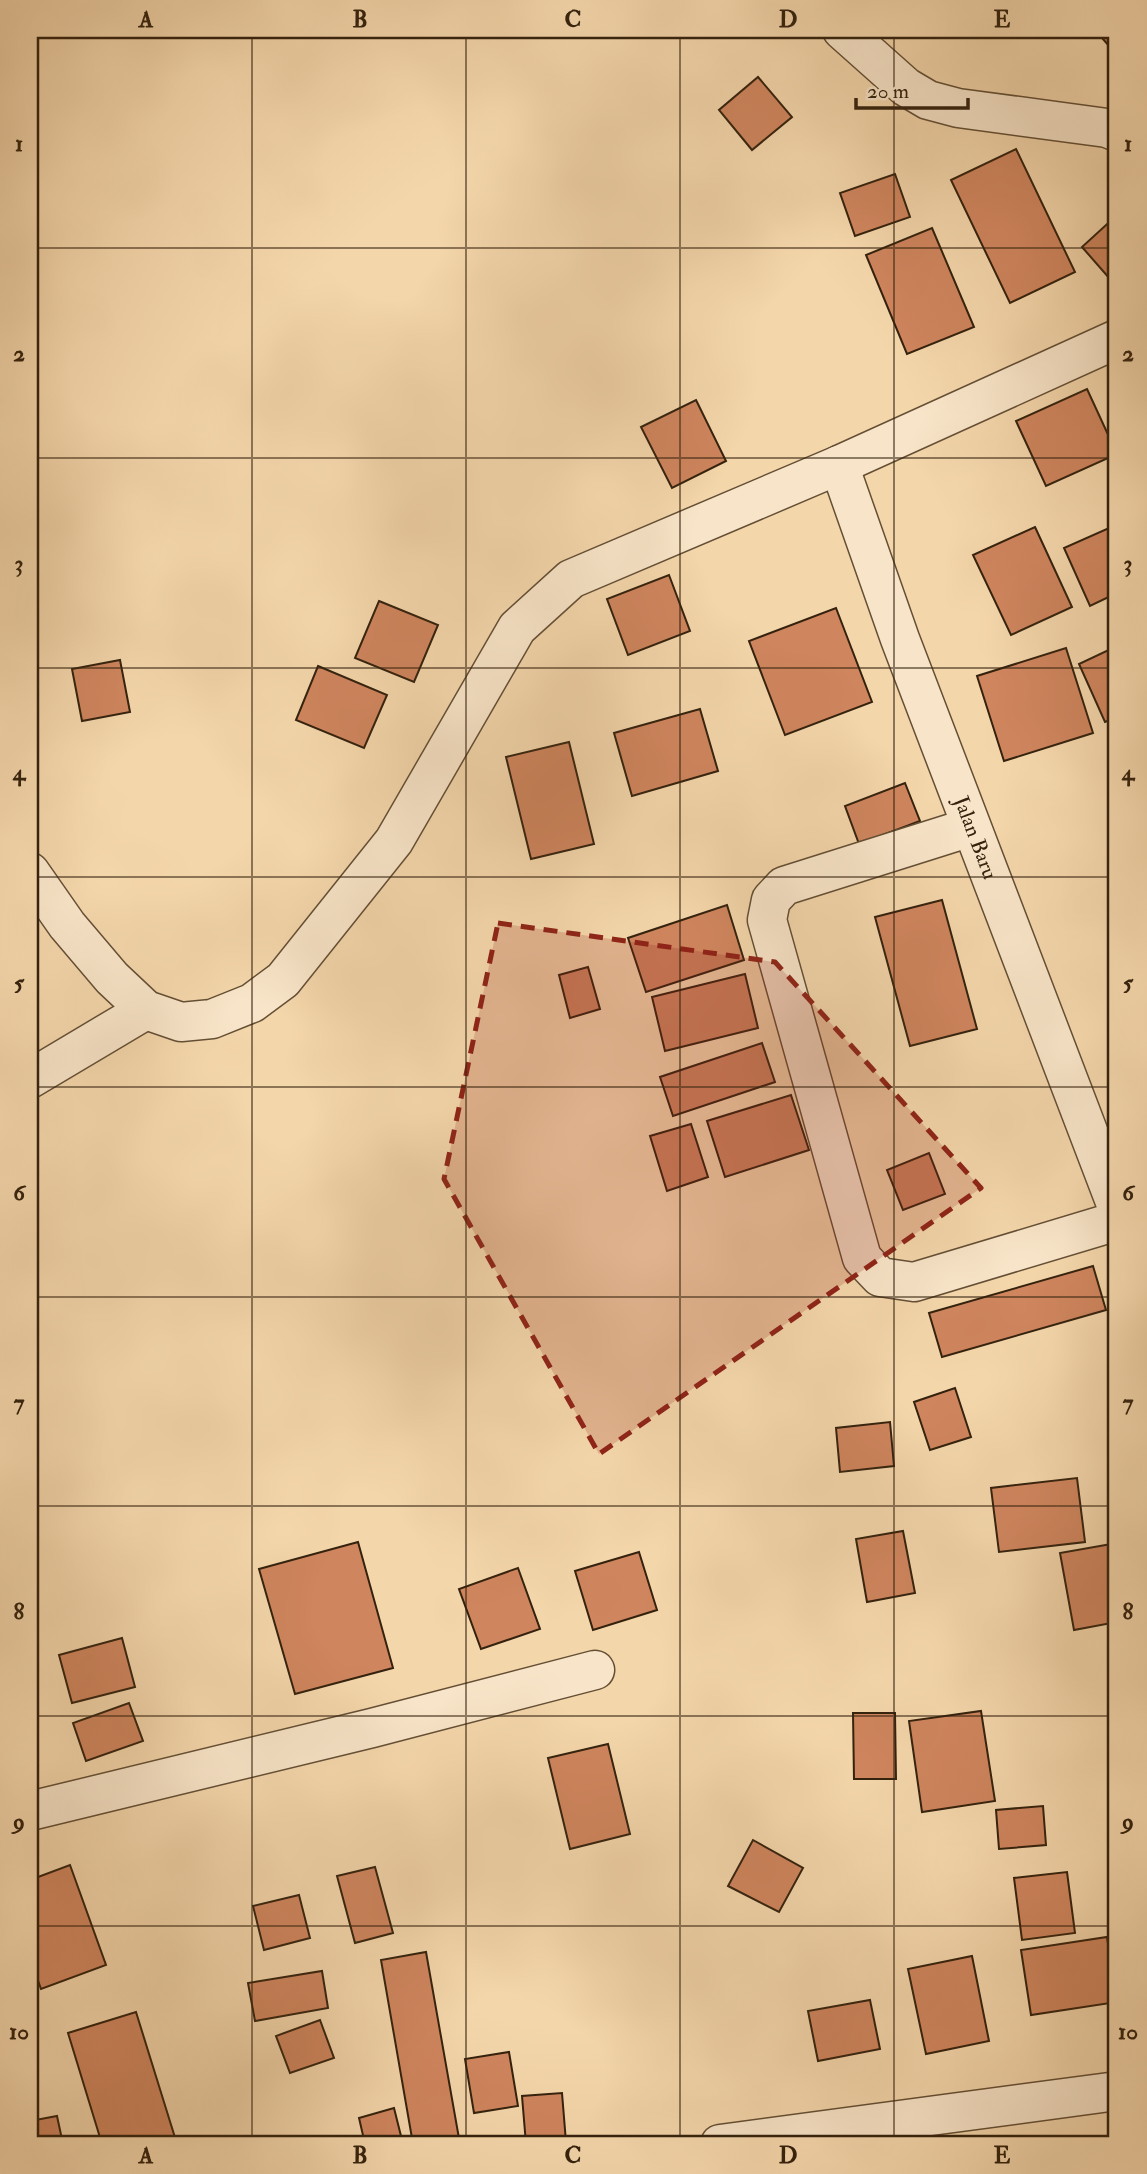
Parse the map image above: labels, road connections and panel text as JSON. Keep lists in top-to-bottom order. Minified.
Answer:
{"streets":{"street":["Jalan Baru"]},"scale_bar":"20 m","grid":{"columns":["A","B","C","D","E"],"rows":["1","2","3","4","5","6","7","8","9","10"]}}
